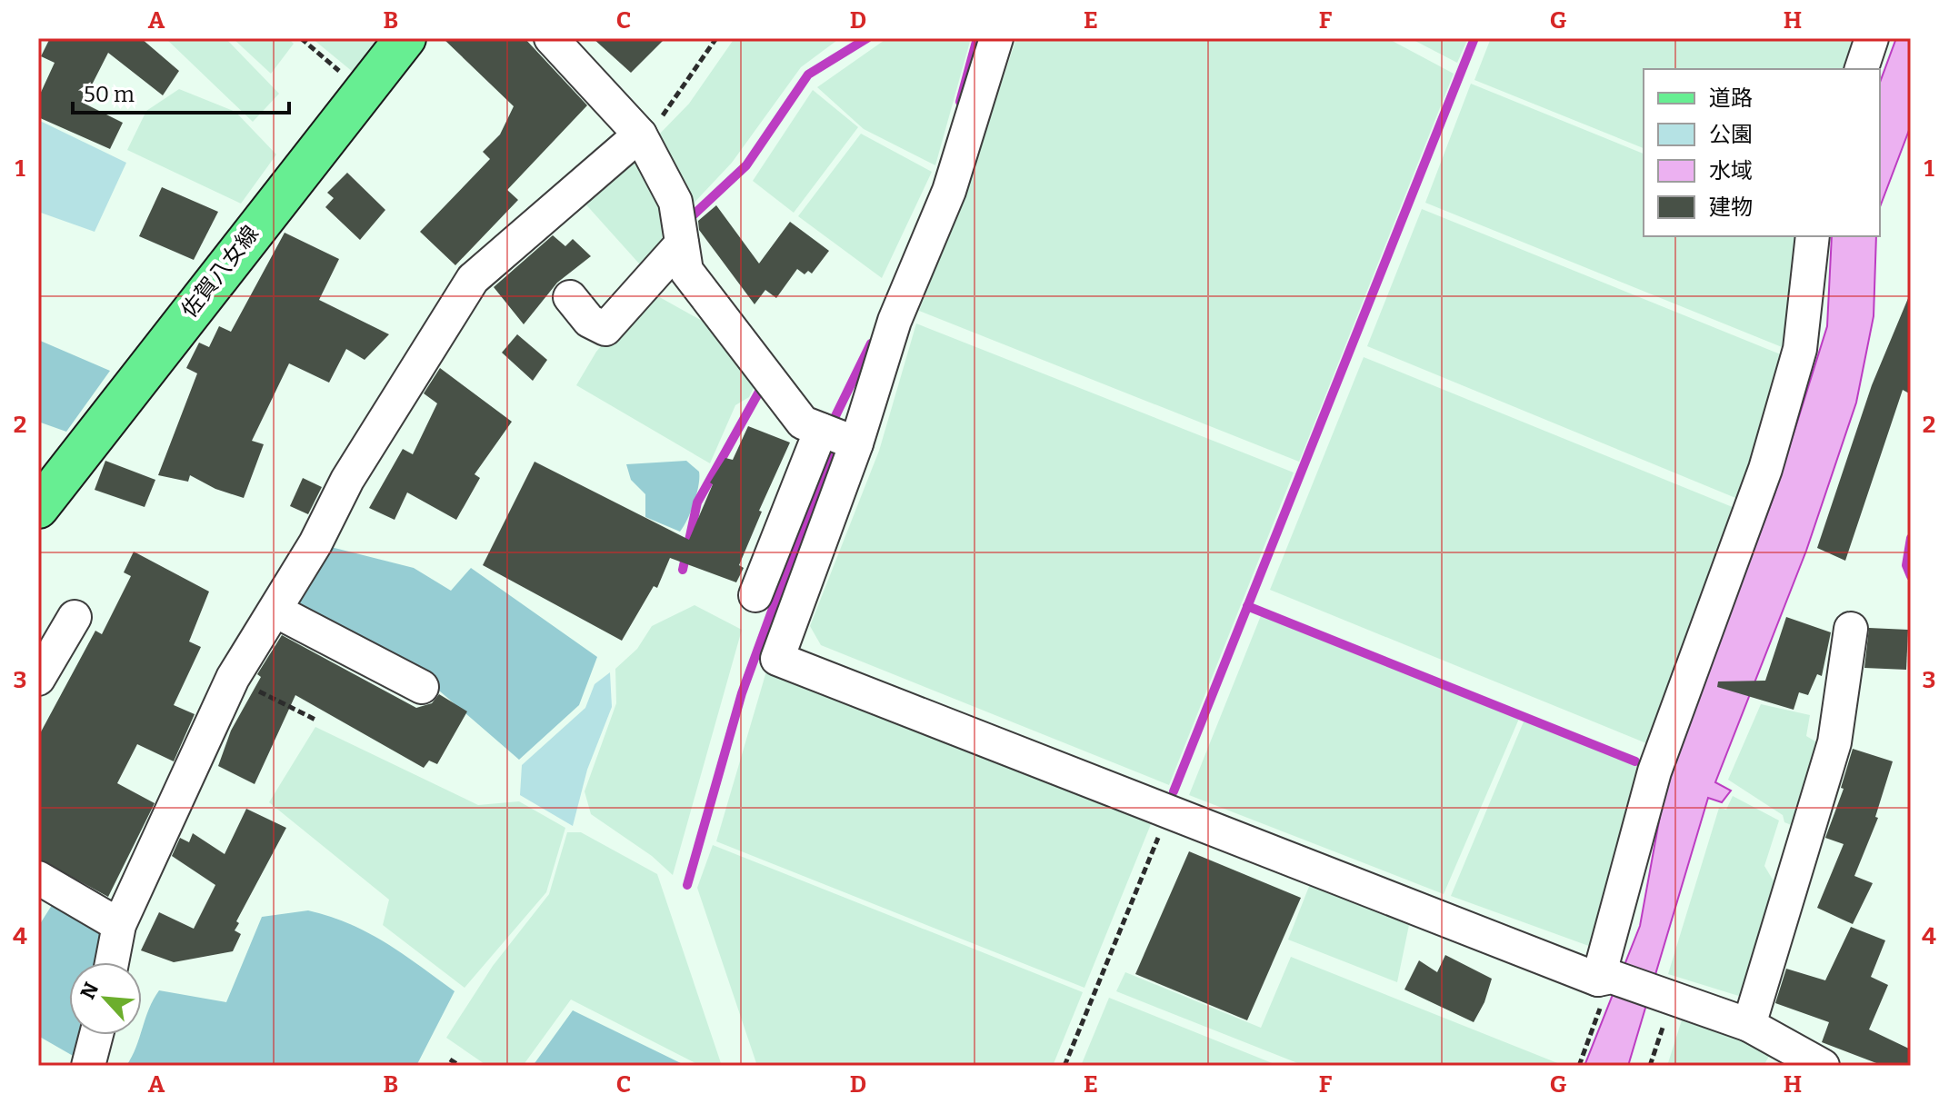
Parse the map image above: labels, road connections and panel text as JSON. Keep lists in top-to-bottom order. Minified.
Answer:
{"streets":{"main road":["佐賀八女線"]},"legend":["道路","公園","水域","建物"],"scale_bar":"50 m","north":"top left","grid":{"columns":["A","B","C","D","E","F","G","H"],"rows":["1","2","3","4"]}}
